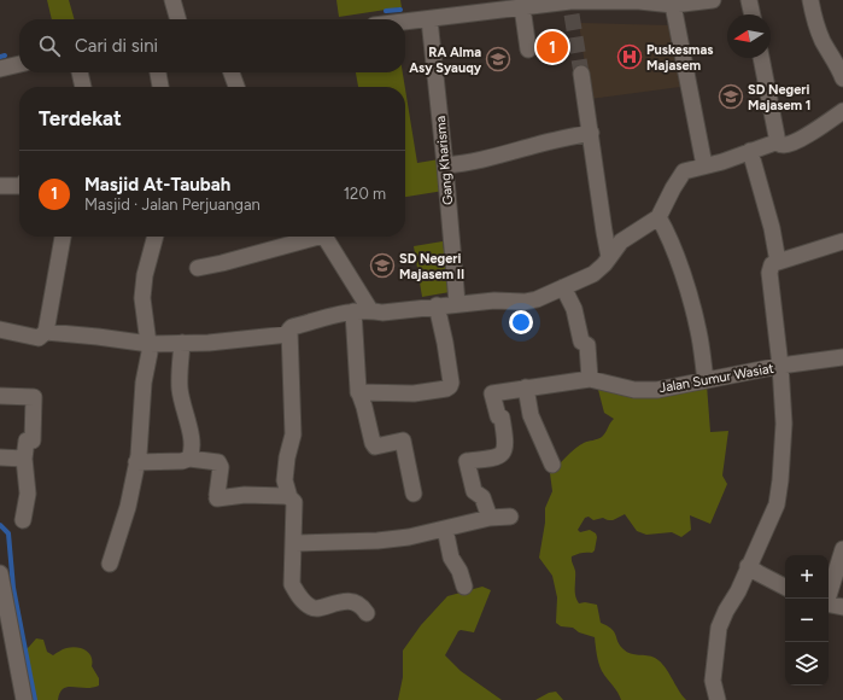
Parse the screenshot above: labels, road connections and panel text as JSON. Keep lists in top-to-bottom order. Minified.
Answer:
{"streets":{"street":["Gang Kharisma","Jalan Sumur Wasiat"]},"places":{"hospital":["Puskesmas Majasem"],"school or university":["RA Alma Asy Syauqy","SD Negeri Majasem 1","SD Negeri Majasem II"]},"north":"left","page":{"search":"Cari di sini","pins":"1","heading":"Terdekat","list":[{"mark":"1","name":"Masjid At-Taubah","note":"Masjid · Jalan Perjuangan","value":"120 m"}],"map_buttons":["+","−"]}}
